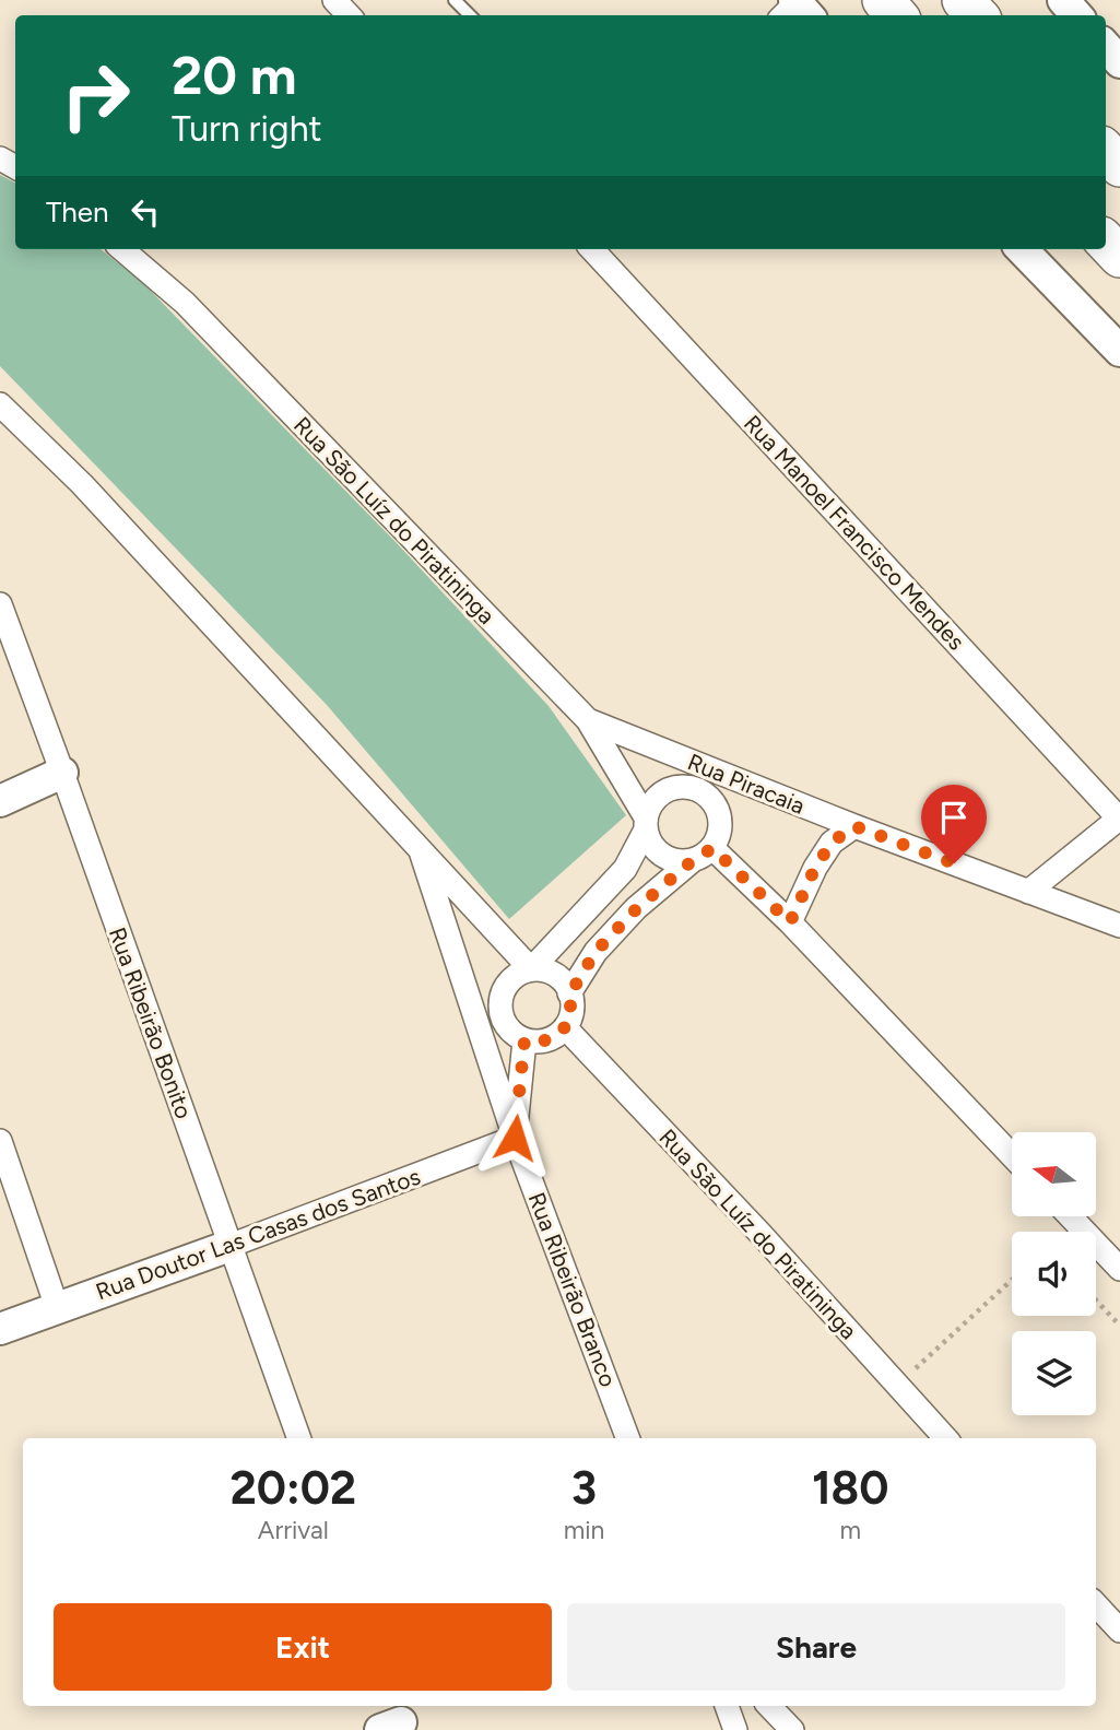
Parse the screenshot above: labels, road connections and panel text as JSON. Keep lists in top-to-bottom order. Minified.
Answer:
{"streets":{"street":["Rua São Luíz do Piratininga","Rua Manoel Francisco Mendes","Rua Piracaia","Rua Ribeirão Bonito","Rua Doutor Las Casas dos Santos","Rua Ribeirão Branco"]},"crossings":[["Rua São Luíz do Piratininga","Rua Piracaia"],["Rua São Luíz do Piratininga","Rua Ribeirão Branco"],["Rua Ribeirão Bonito","Rua Doutor Las Casas dos Santos"],["Rua Doutor Las Casas dos Santos","Rua Ribeirão Branco"]],"north":"left","page":{"turn":["20 m","Turn right"],"then":"Then","eta":["20:02","Arrival","3","min","180","m"],"buttons":["Exit","Share"]}}
